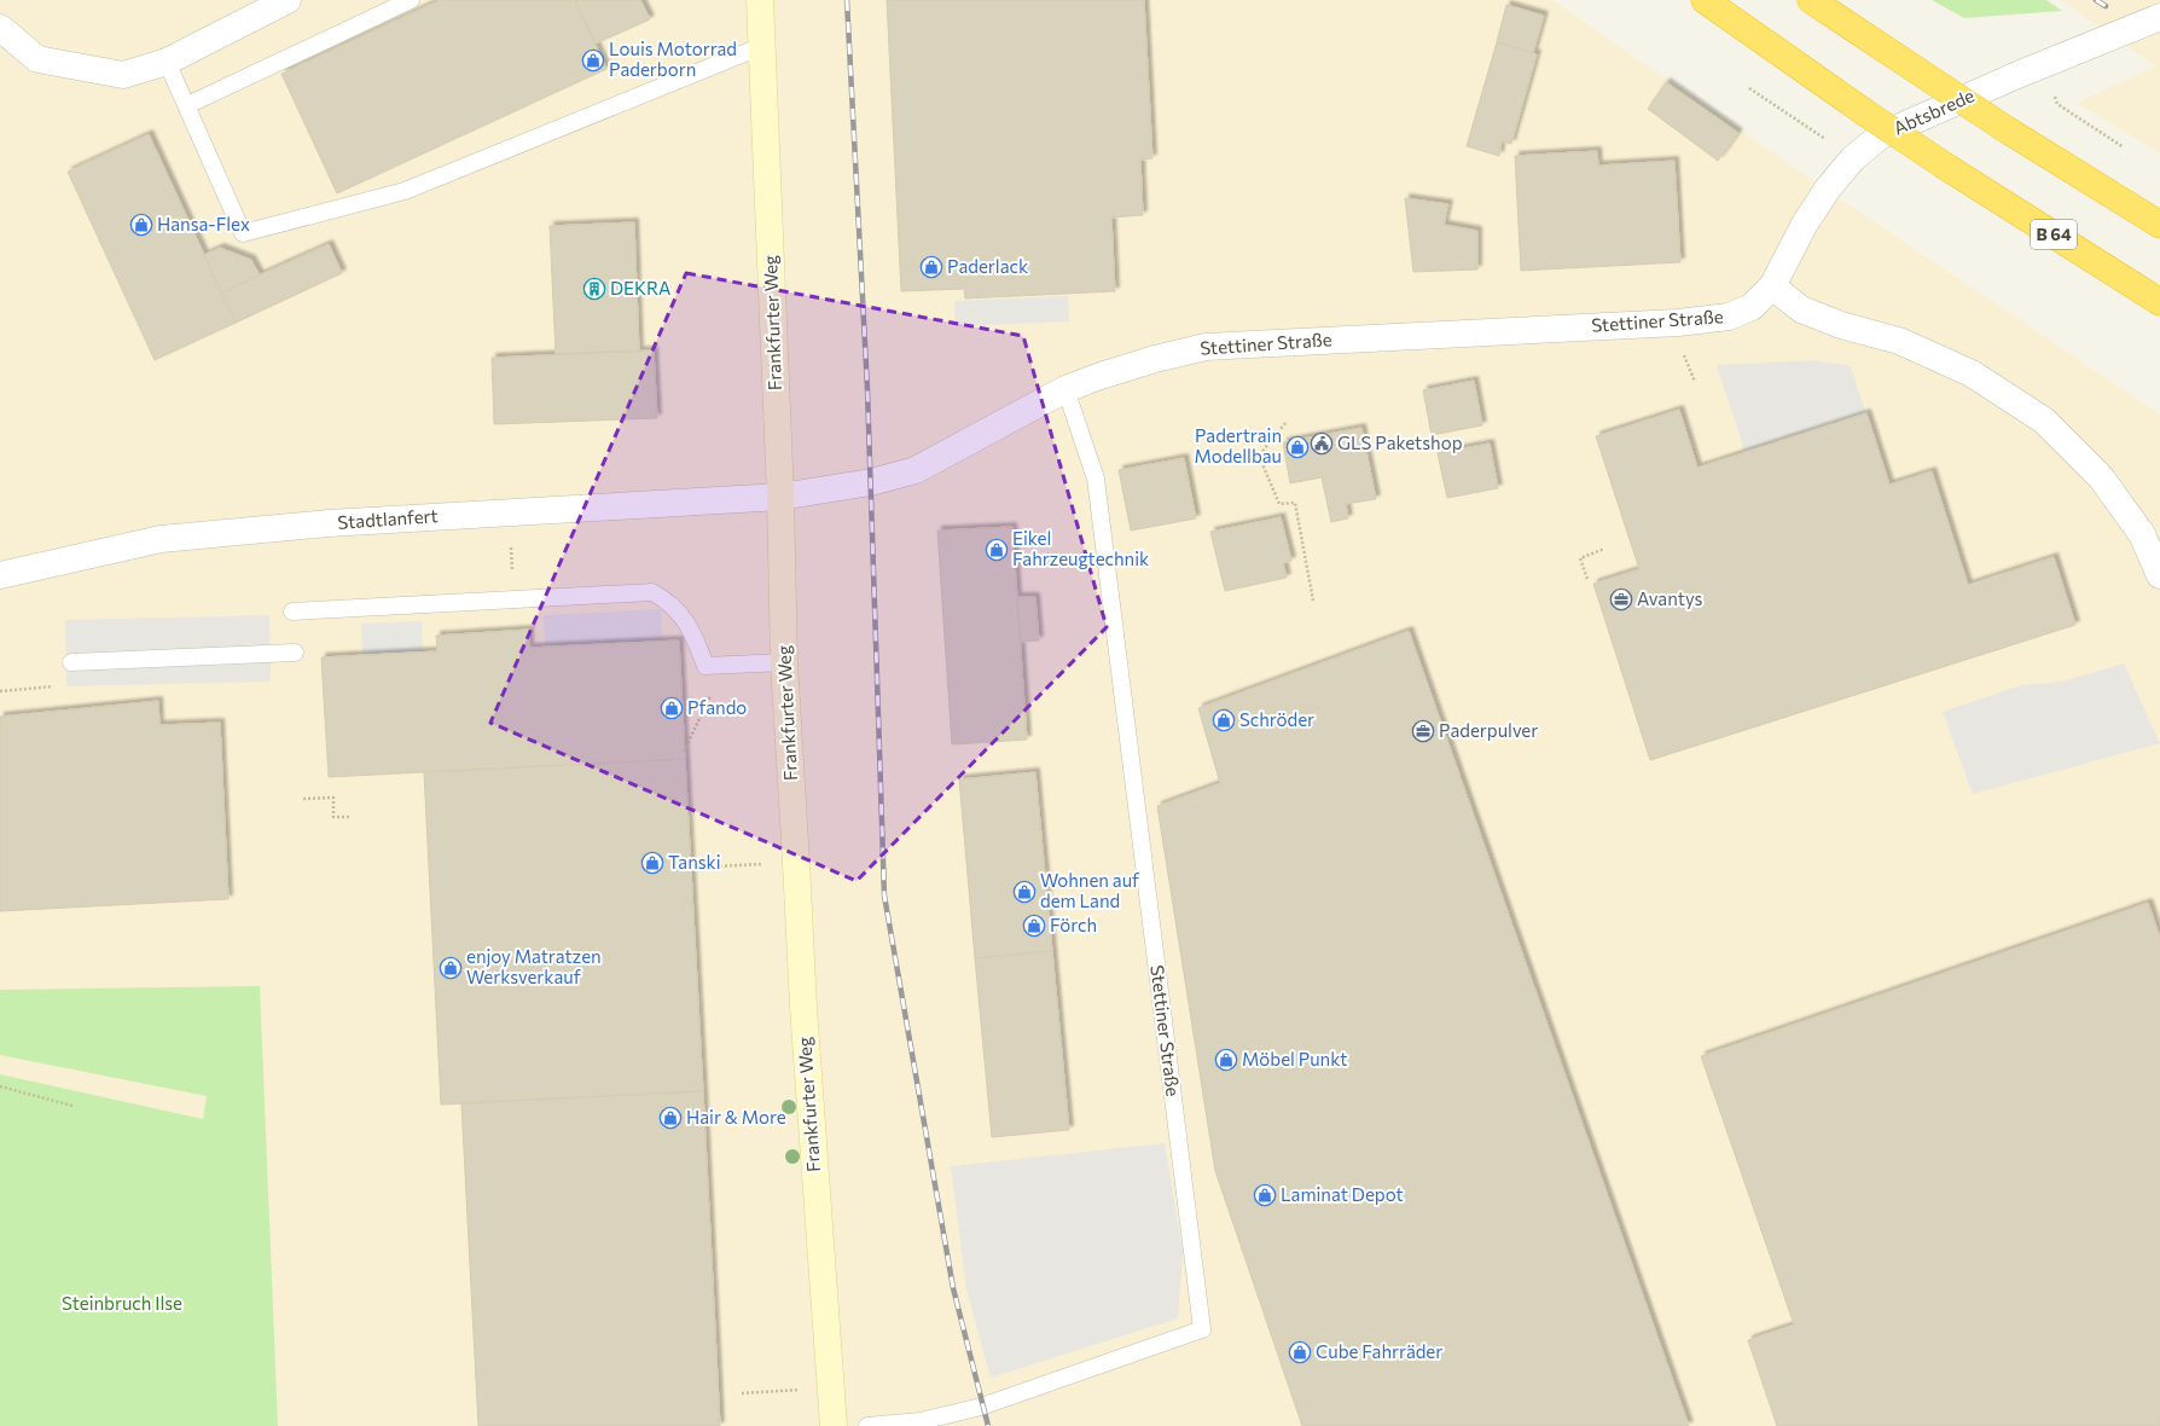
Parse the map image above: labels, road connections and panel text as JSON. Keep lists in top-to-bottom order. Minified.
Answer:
{"streets":{"highway":["B 64"],"main road":["Frankfurter Weg"],"street":["Abtsbrede","Stettiner Straße","Stadtlanfert"]},"crossings":[["Abtsbrede","Stettiner Straße"],["Stettiner Straße","Frankfurter Weg"],["Stettiner Straße","Stadtlanfert"],["Frankfurter Weg","Stadtlanfert"]],"parks":["Steinbruch Ilse"],"places":{"shop":["Louis Motorrad Paderborn","Hansa-Flex","Paderlack","Padertrain Modellbau","Eikel Fahrzeugtechnik","Pfando","Schröder","Tanski","Wohnen auf dem Land","Förch","enjoy Matratzen Werksverkauf","Möbel Punkt","Hair & More","Laminat Depot","Cube Fahrräder"],"building":["DEKRA"],"public building":["GLS Paketshop"],"office":["Avantys","Paderpulver"]}}
